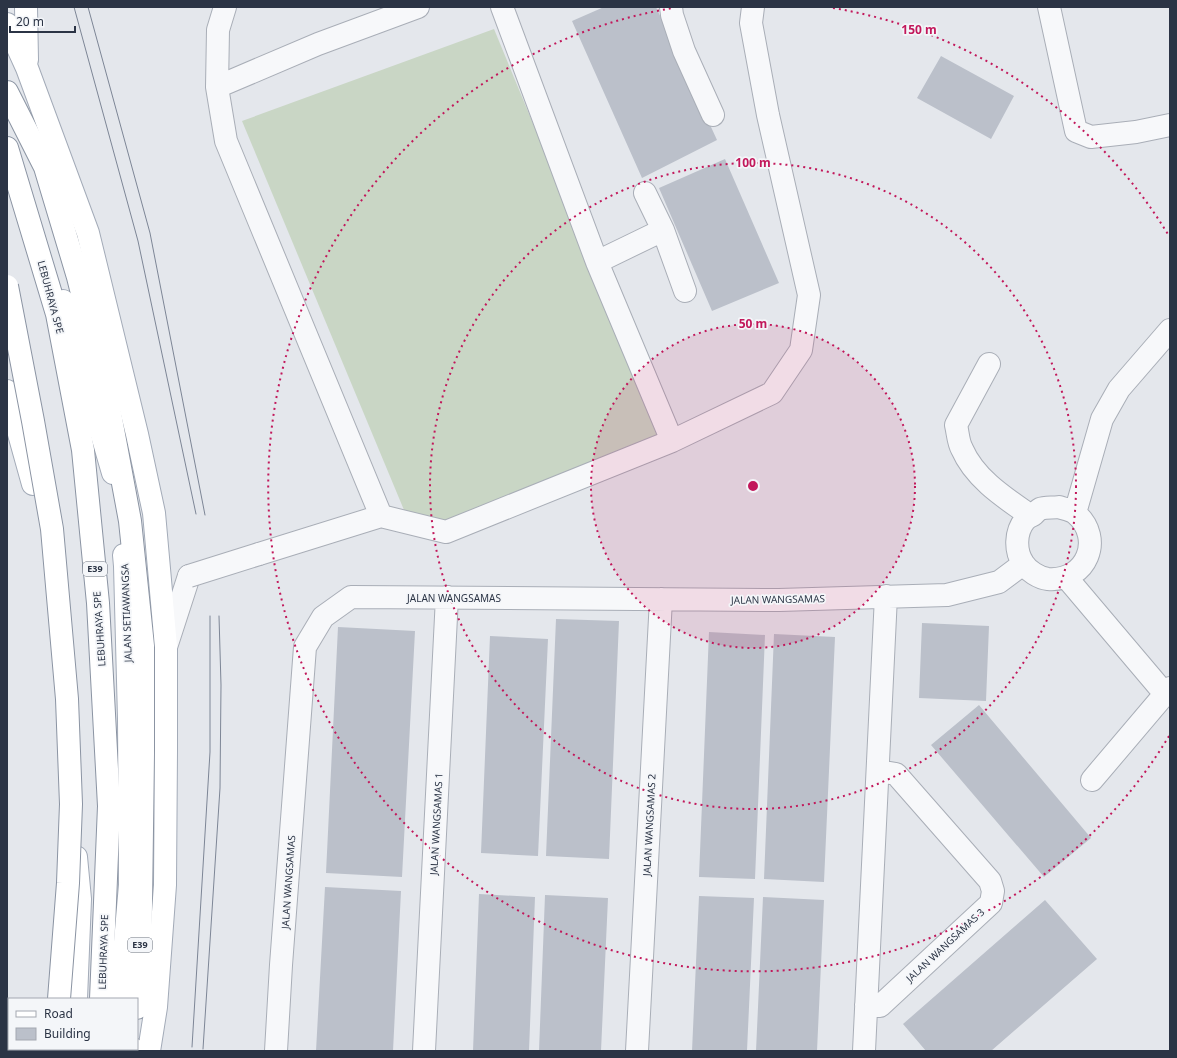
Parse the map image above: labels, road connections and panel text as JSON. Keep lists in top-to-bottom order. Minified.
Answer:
{"streets":{"main road":["LEBUHRAYA SPE","E39","JALAN SETIAWANGSA"],"street":["JALAN WANGSAMAS","JALAN WANGSAMAS 1","JALAN WANGSAMAS 2","JALAN WANGSAMAS 3"]},"crossings":[["JALAN WANGSAMAS","JALAN WANGSAMAS 1"],["JALAN WANGSAMAS","JALAN WANGSAMAS 2"]],"legend":["Road","Building"],"scale_bar":"20 m","rings":["150 m","100 m","50 m"]}
